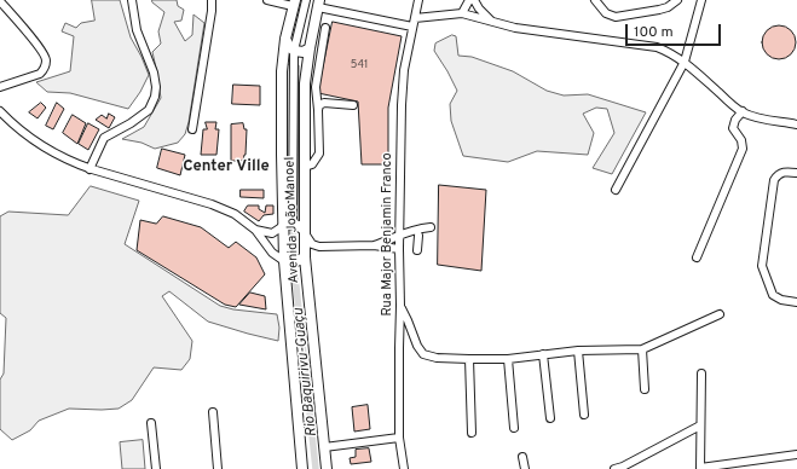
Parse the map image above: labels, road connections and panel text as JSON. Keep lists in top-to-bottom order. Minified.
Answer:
{"streets":{"main road":["Avenida João Manoel"],"street":["Rua Major Benjamin Franco"]},"districts":["Center Ville"],"water":["Rio Baquirivu-Guaçu"],"house_numbers":["541"],"scale_bar":"100 m"}
